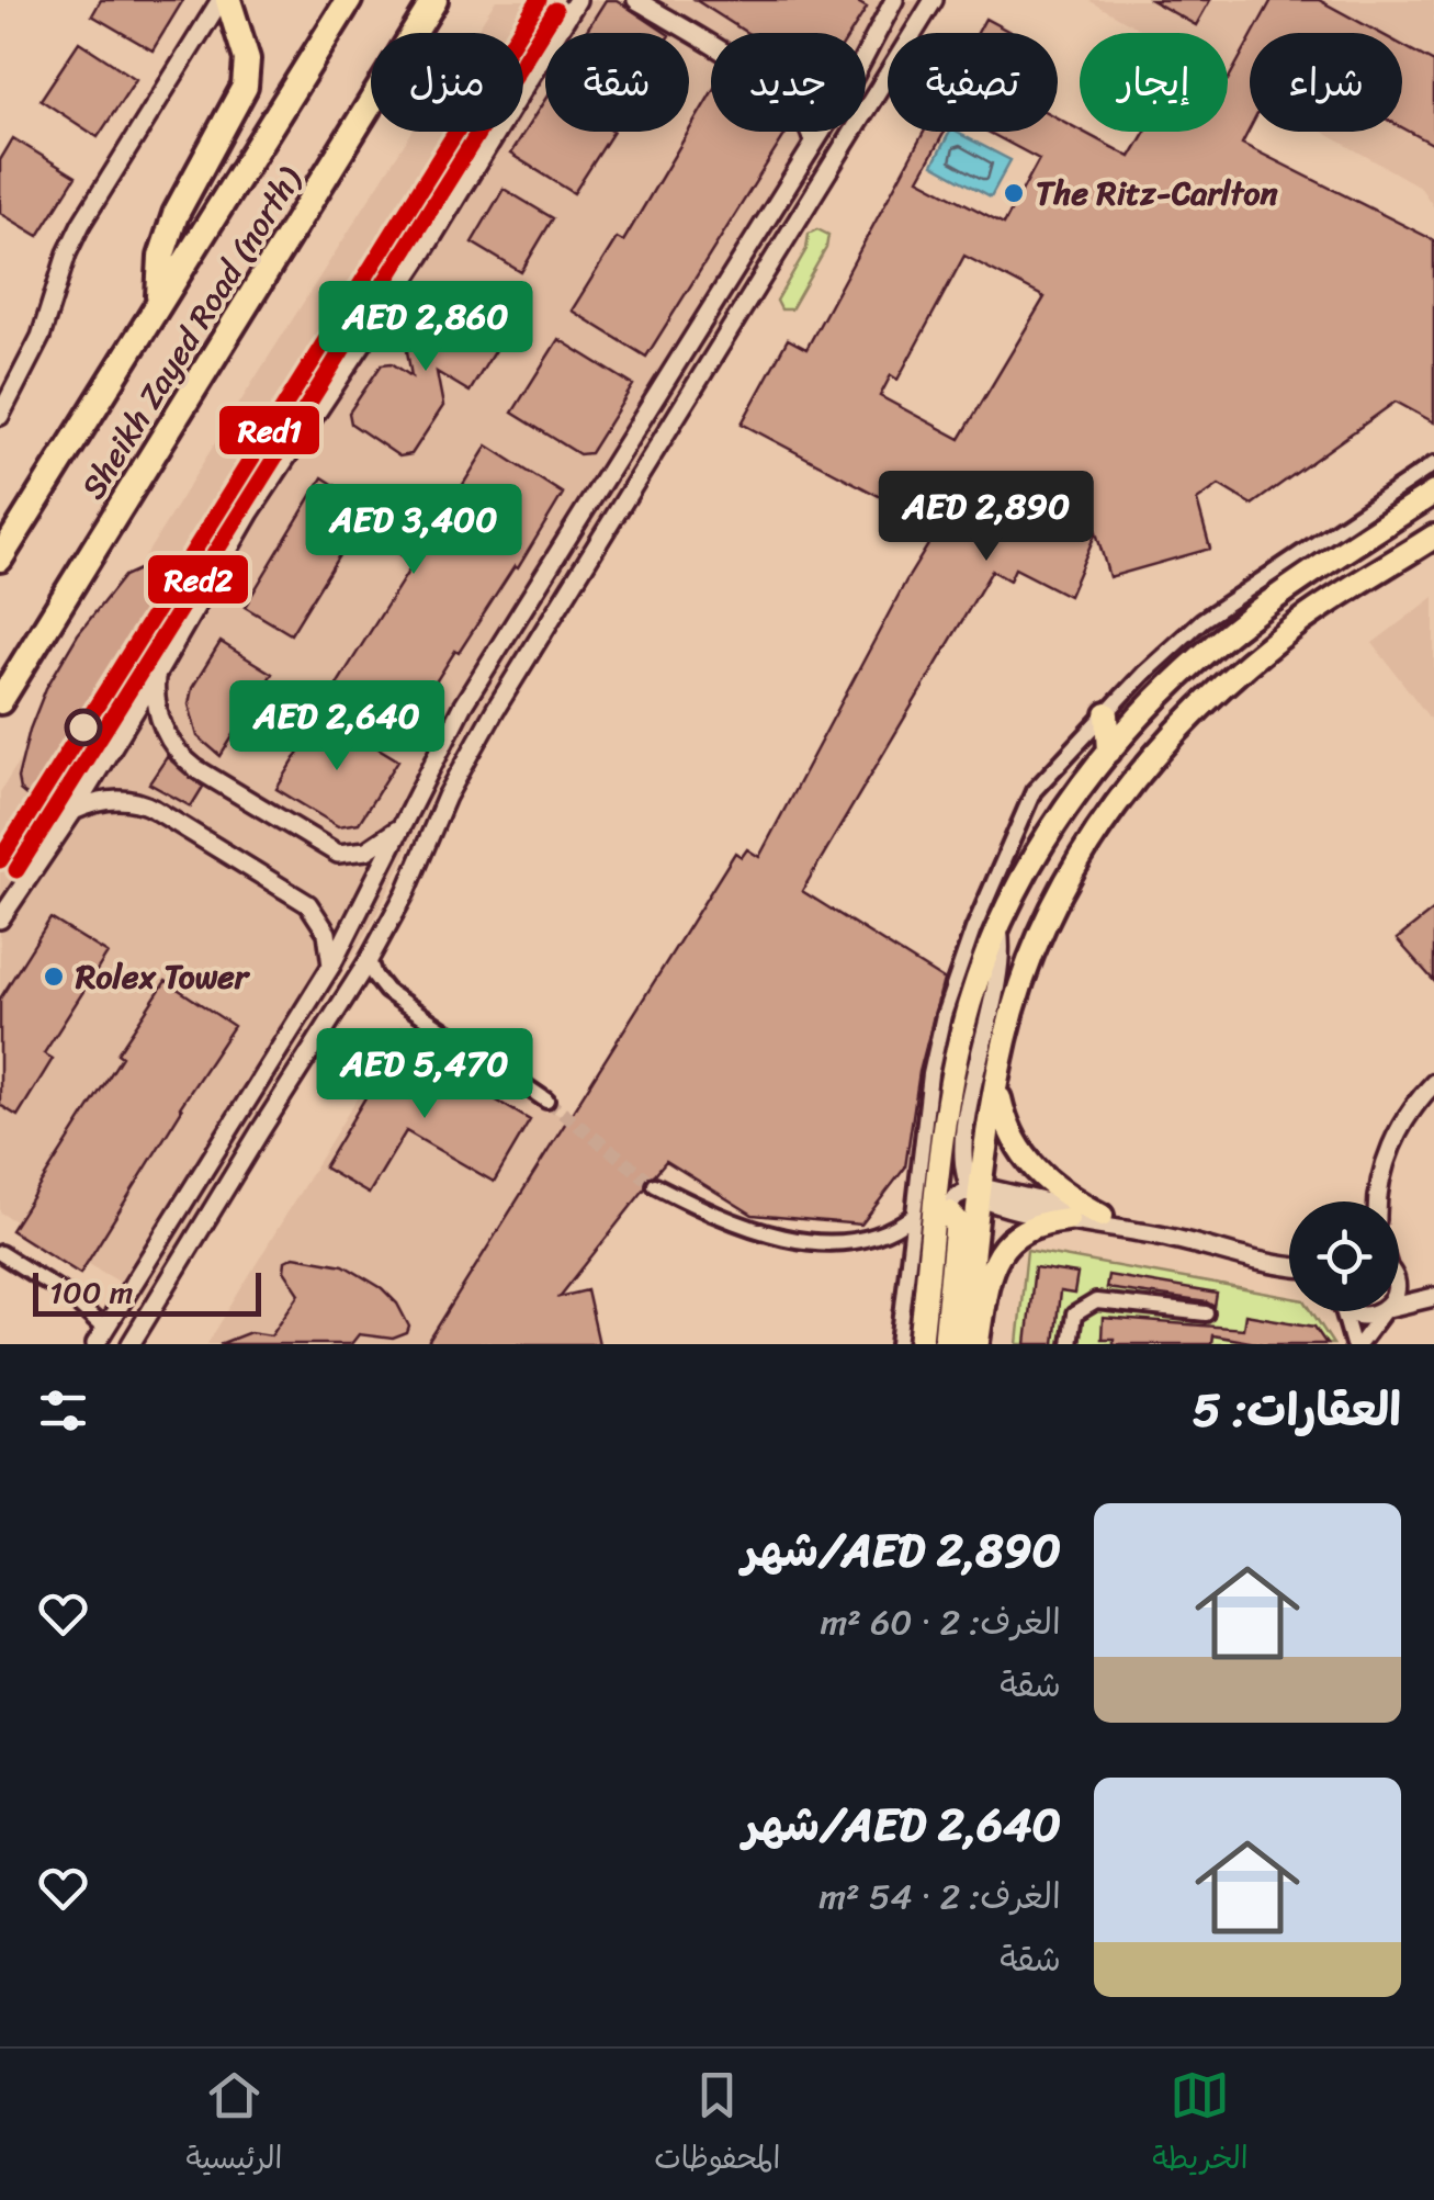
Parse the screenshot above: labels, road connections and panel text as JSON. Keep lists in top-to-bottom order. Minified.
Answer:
{"streets":{"highway":["Sheikh Zayed Road (north)"]},"places":["The Ritz-Carlton","Rolex Tower"],"lines":["transit line Red1","transit line Red2"],"scale_bar":"100 m","page":{"chip":["شراء","إيجار","تصفية","جديد","شقة","منزل"],"price":["AED 2,860","AED 2,890","AED 3,400","AED 2,640","AED 5,470"],"scale":"100 m","heading":"العقارات: 5","list":[{"name":"AED 2,890/شهر","note":"الغرف: 2 · 60 m² · شقة"},{"name":"AED 2,640/شهر","note":"الغرف: 2 · 54 m² · شقة"}],"tabs":["الخريطة","المحفوظات","الرئيسية"]}}
